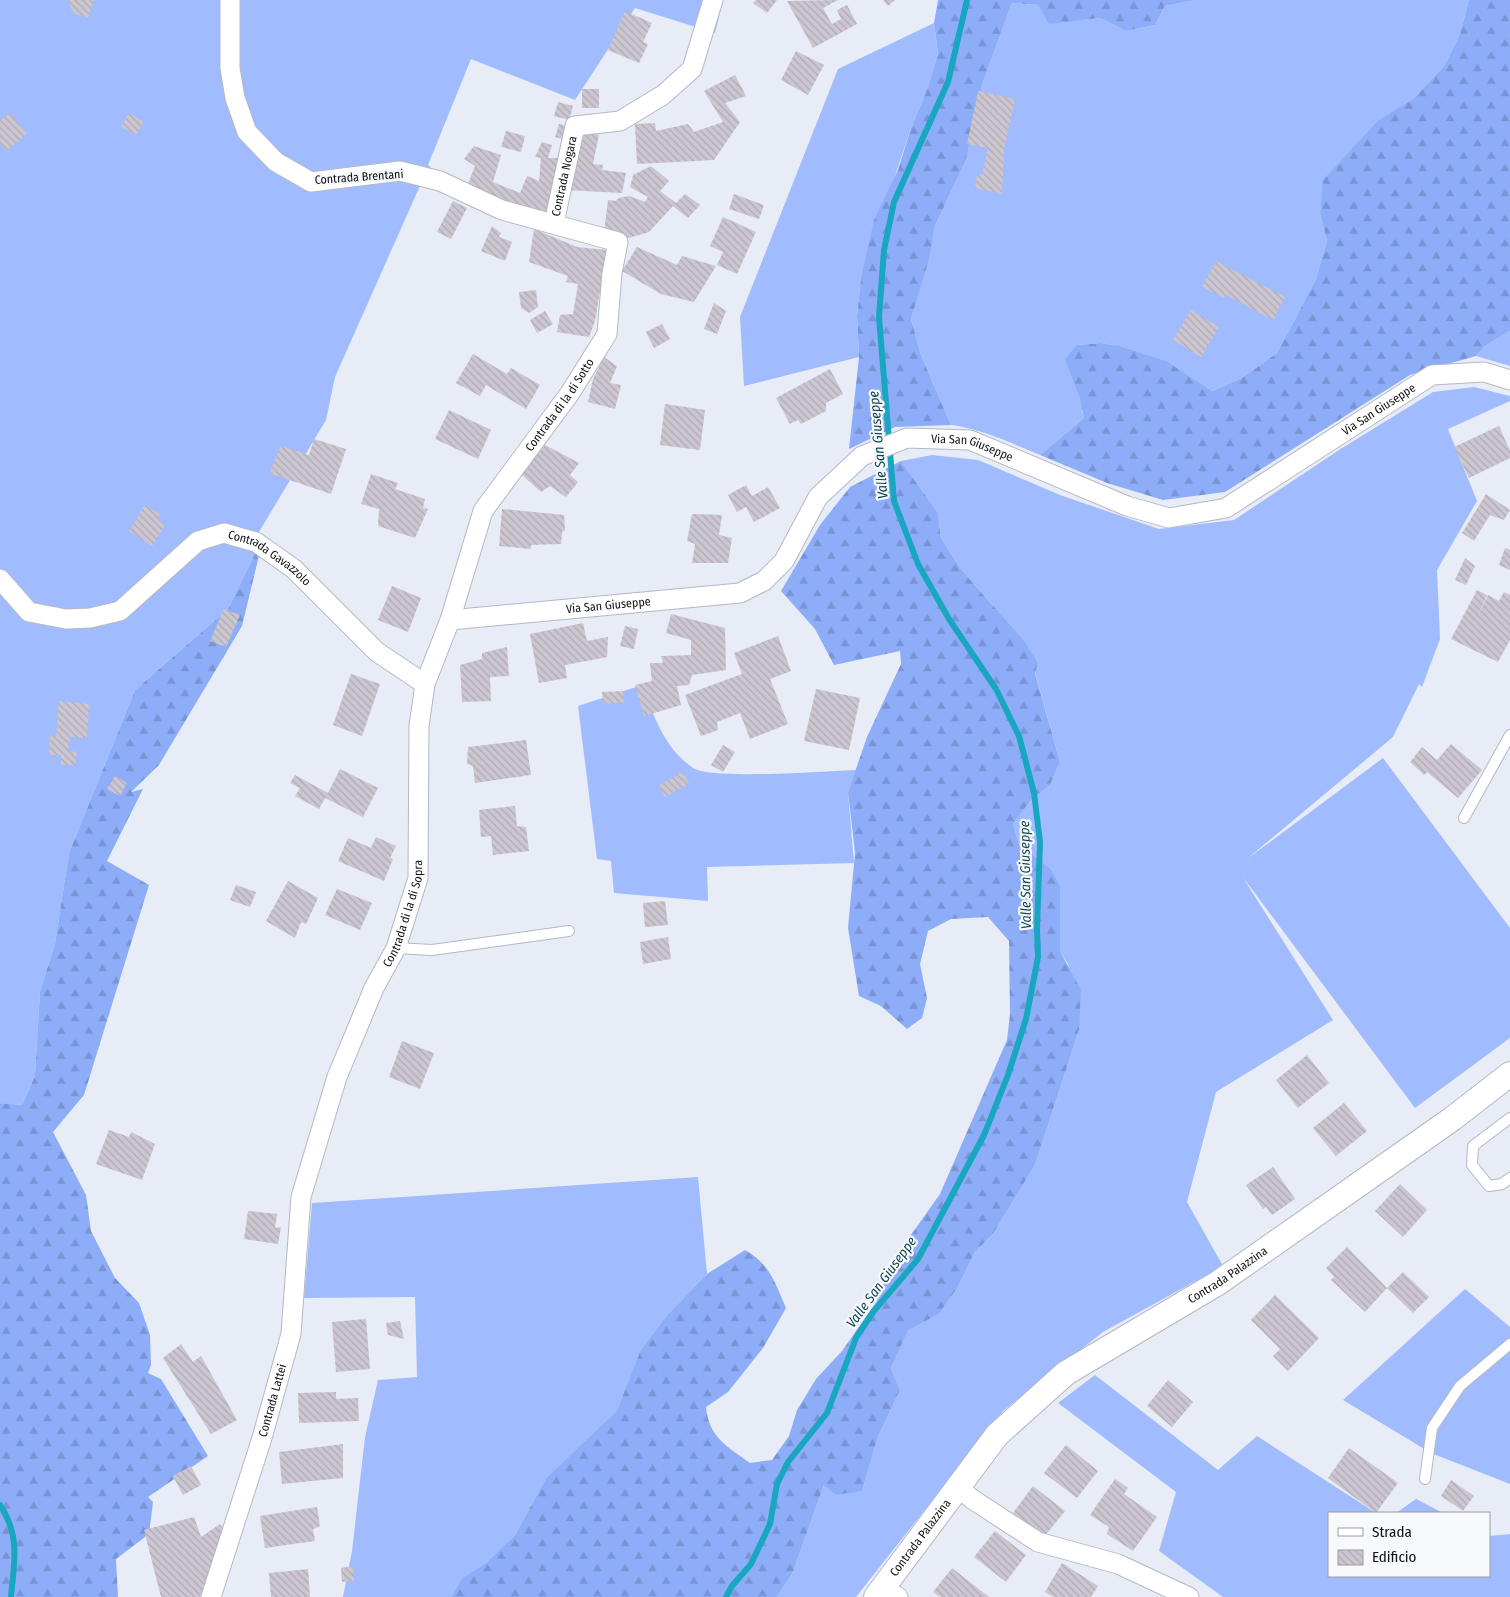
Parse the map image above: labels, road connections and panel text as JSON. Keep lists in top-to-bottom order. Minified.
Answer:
{"streets":{"street":["Contrada Nogara","Contrada Brentani","Contrada di la di Sotto","Via San Giuseppe","Contrada Gavazzolo","Contrada di la di Sopra","Contrada Palazzina","Contrada Lattei"]},"crossings":[["Contrada Nogara","Contrada Brentani"],["Contrada Nogara","Contrada di la di Sotto"],["Contrada Brentani","Contrada di la di Sotto"],["Contrada di la di Sotto","Via San Giuseppe"],["Contrada di la di Sotto","Contrada di la di Sopra"],["Via San Giuseppe","Contrada di la di Sopra"],["Contrada Gavazzolo","Contrada di la di Sopra"],["Contrada di la di Sopra","Contrada Lattei"]],"water":["Valle San Giuseppe"],"legend":["Strada","Edificio"]}
